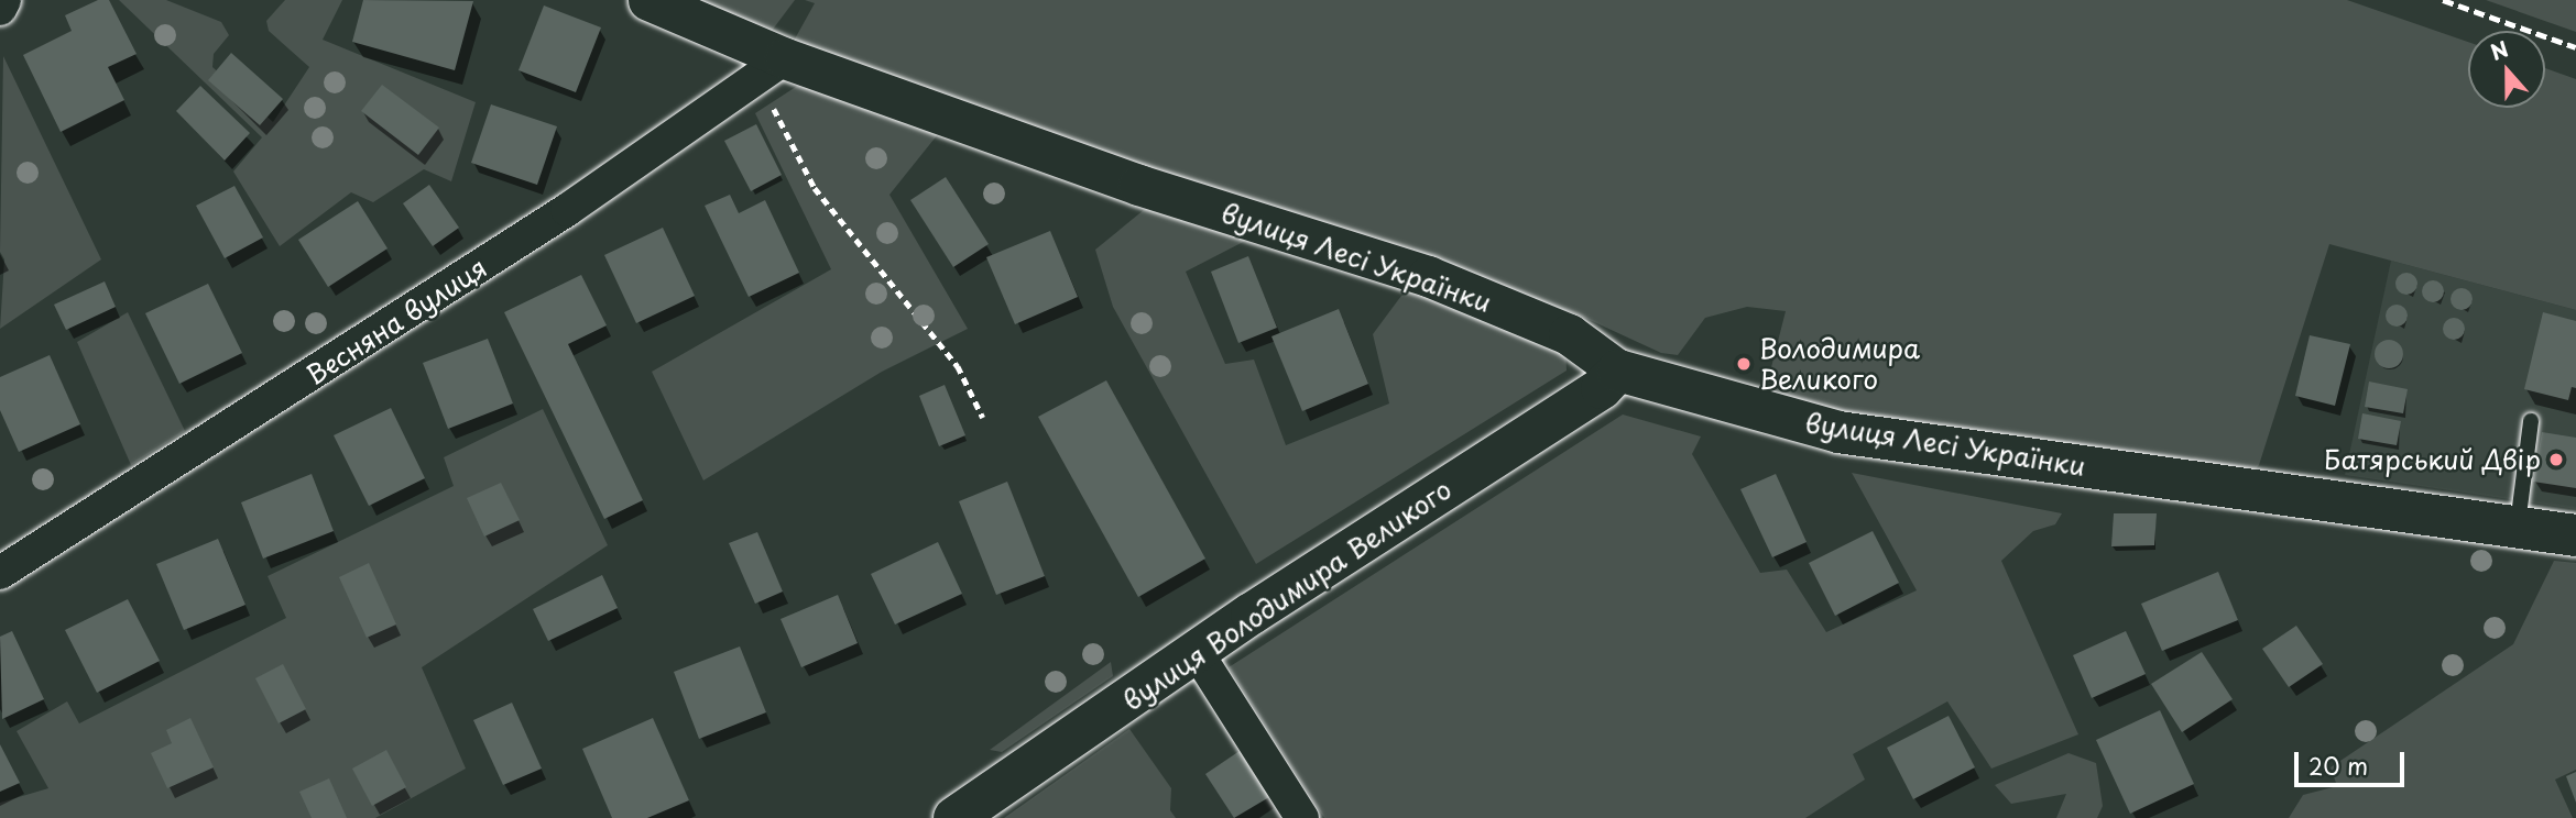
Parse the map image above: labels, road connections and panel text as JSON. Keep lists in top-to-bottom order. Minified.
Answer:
{"streets":{"main road":["вулиця Лесі Українки","вулиця Володимира Великого"],"street":["Весняна вулиця"]},"crossings":[["вулиця Лесі Українки","Весняна вулиця"],["вулиця Лесі Українки","вулиця Володимира Великого"]],"places":["Володимира Великого","Батярський Двір"],"scale_bar":"20 m","north":"top"}
